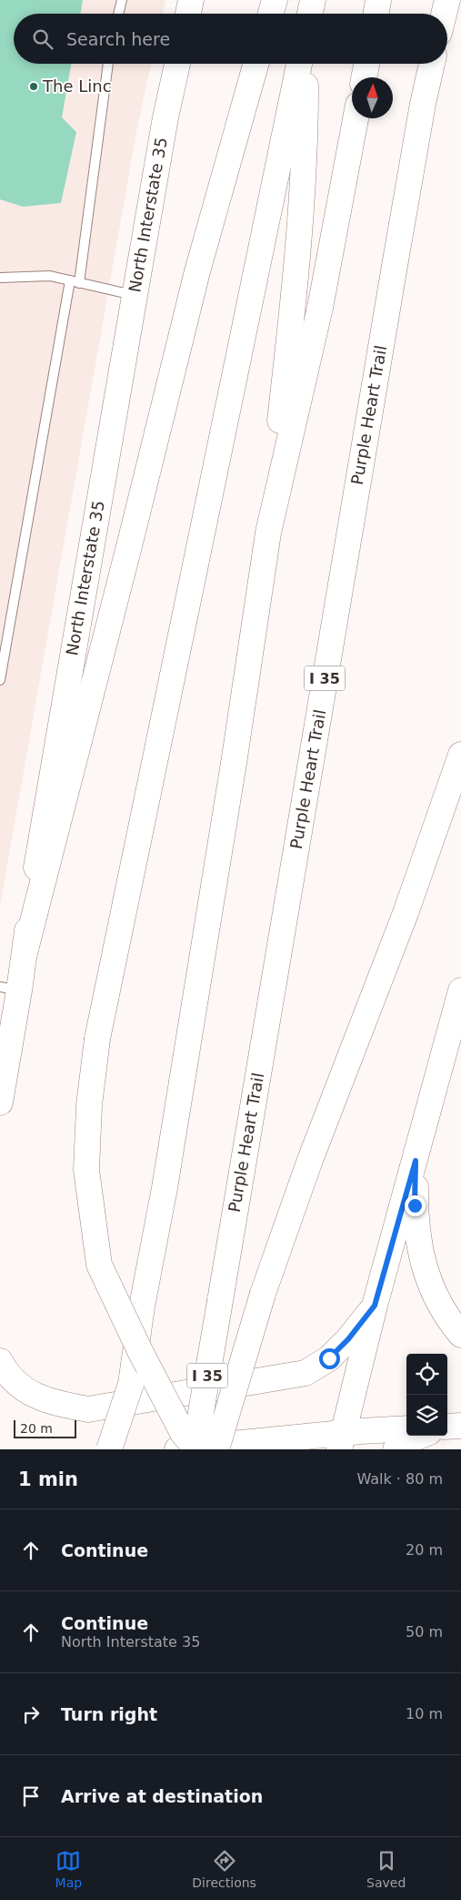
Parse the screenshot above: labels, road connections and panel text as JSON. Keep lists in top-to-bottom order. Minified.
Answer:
{"streets":{"main road":["North Interstate 35","Purple Heart Trail","I 35"]},"places":["The Linc"],"scale_bar":"20 m","north":"top","page":{"search":"Search here","scale":"20 m","heading":["1 min","Walk · 80 m"],"list":[["Continue","20 m"],["Continue","North Interstate 35","50 m"],["Turn right","10 m"],"Arrive at destination"],"nav":["Map","Directions","Saved"]}}
